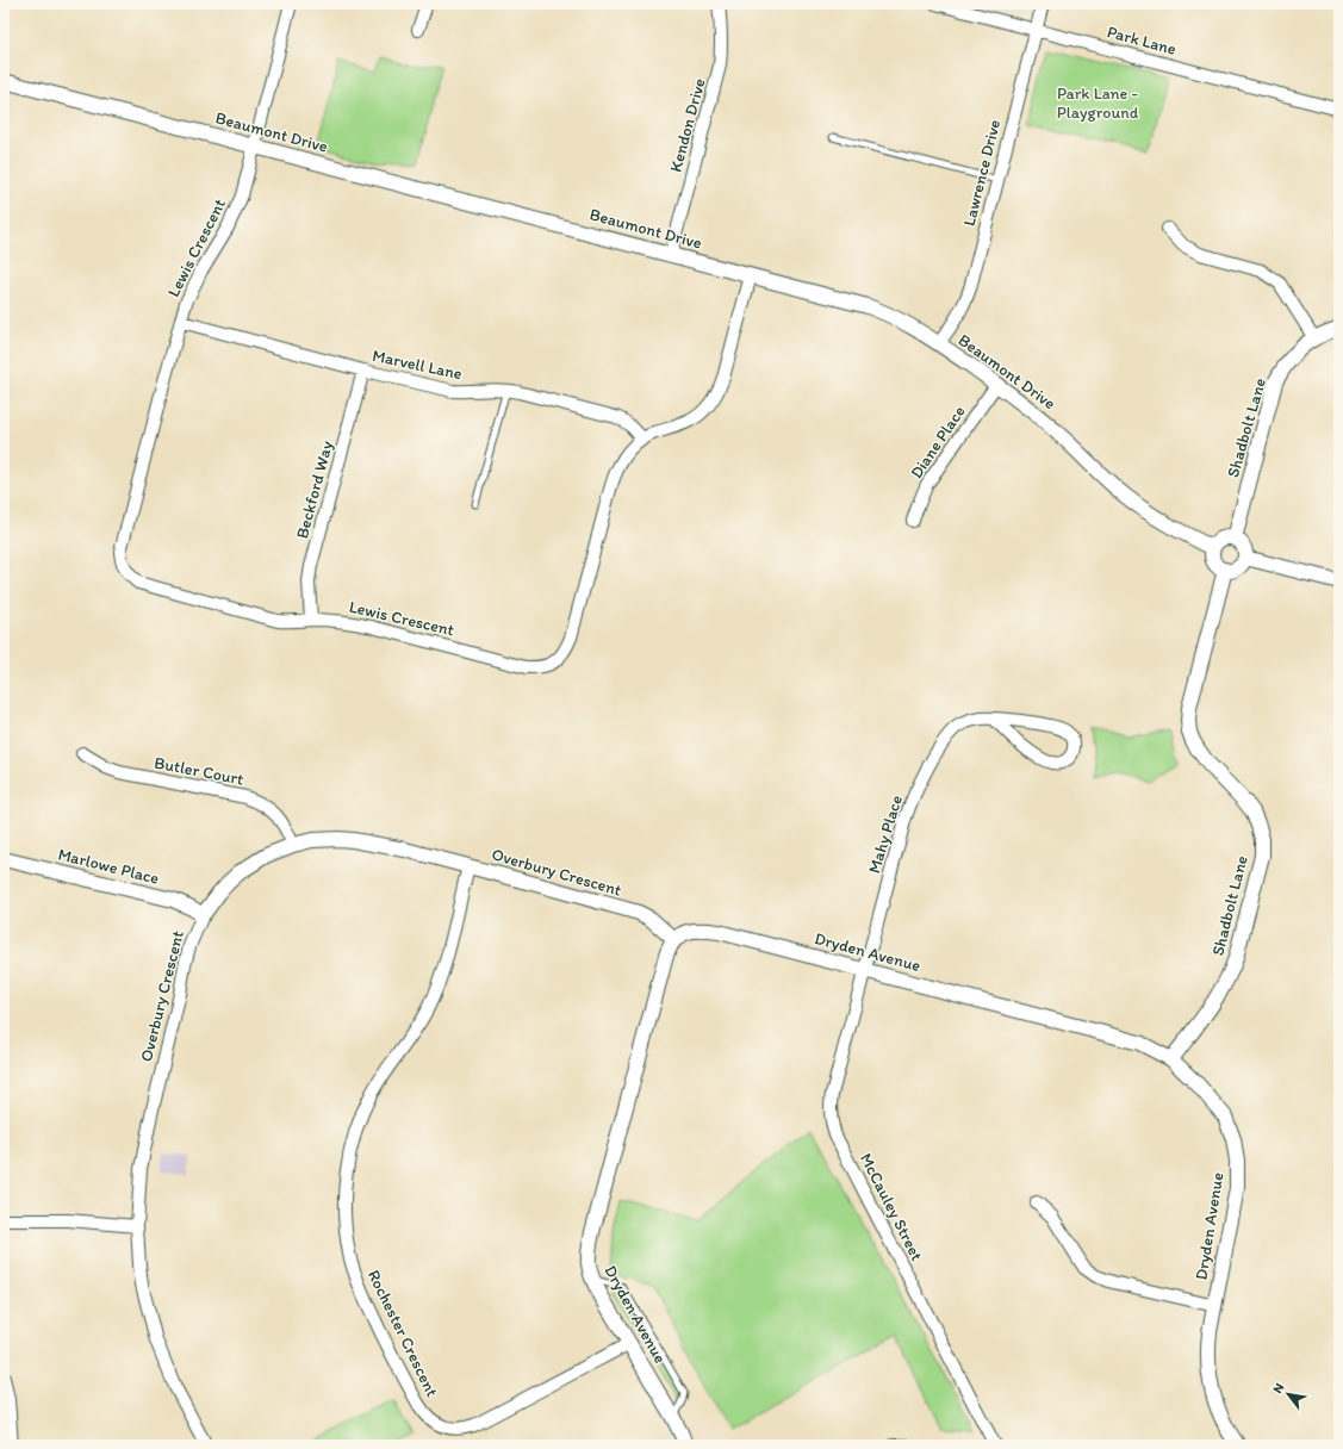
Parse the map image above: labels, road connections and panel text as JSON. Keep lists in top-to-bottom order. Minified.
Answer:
{"streets":{"street":["Park Lane","Kendon Drive","Beaumont Drive","Lawrence Drive","Lewis Crescent","Marvell Lane","Shadbolt Lane","Diane Place","Beckford Way","Butler Court","Mahy Place","Marlowe Place","Overbury Crescent","Dryden Avenue","McCauley Street","Rochester Crescent"]},"crossings":[["Park Lane","Lawrence Drive"],["Kendon Drive","Beaumont Drive"],["Beaumont Drive","Lawrence Drive"],["Beaumont Drive","Lewis Crescent"],["Beaumont Drive","Shadbolt Lane"],["Beaumont Drive","Diane Place"],["Lewis Crescent","Marvell Lane"],["Lewis Crescent","Beckford Way"],["Marvell Lane","Beckford Way"],["Shadbolt Lane","Dryden Avenue"],["Butler Court","Overbury Crescent"],["Mahy Place","Dryden Avenue"],["Mahy Place","McCauley Street"],["Marlowe Place","Overbury Crescent"],["Overbury Crescent","Dryden Avenue"],["Overbury Crescent","Rochester Crescent"],["Dryden Avenue","McCauley Street"],["Dryden Avenue","Rochester Crescent"]],"parks":["Park Lane - Playground"],"north":"top left"}
